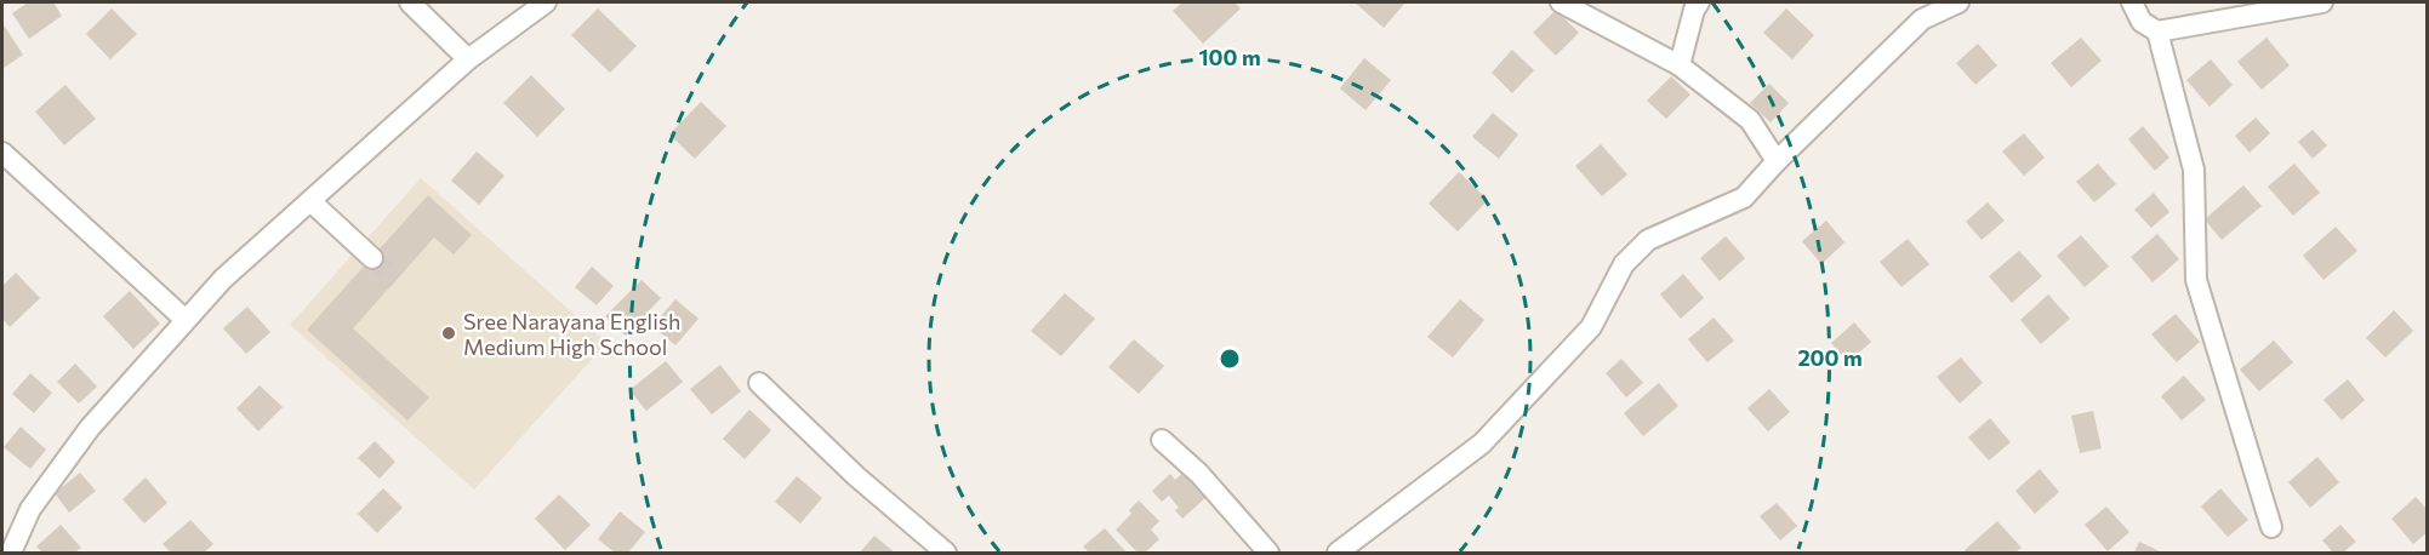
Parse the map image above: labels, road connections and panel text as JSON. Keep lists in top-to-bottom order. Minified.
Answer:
{"places":["Sree Narayana English Medium High School"],"rings":["100 m","200 m"]}
